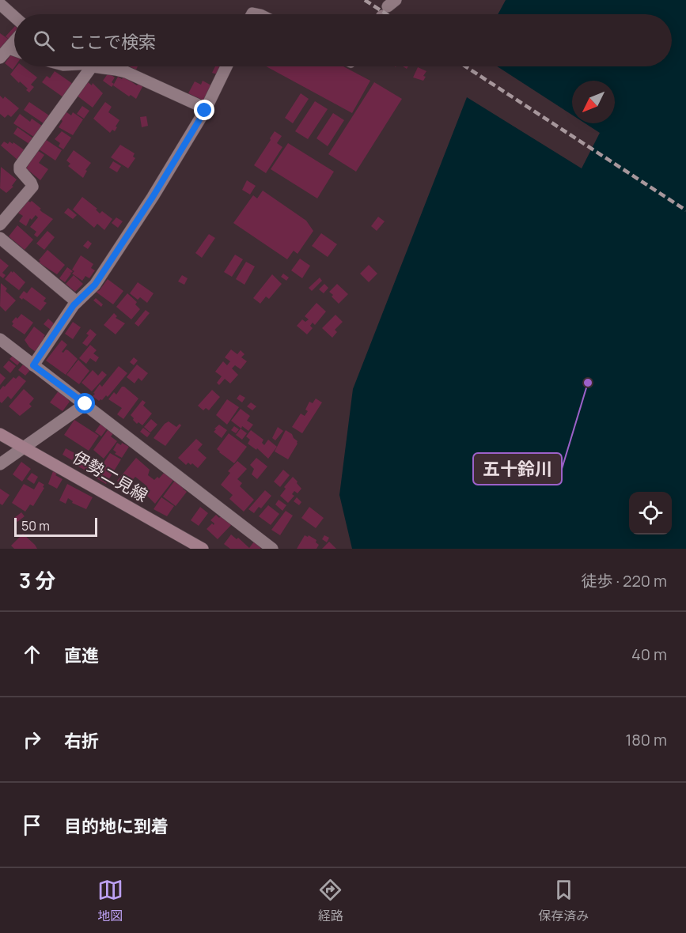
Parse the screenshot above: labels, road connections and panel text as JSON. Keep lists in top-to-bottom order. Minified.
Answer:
{"streets":{"main road":["伊勢二見線"]},"places":["五十鈴川"],"scale_bar":"50 m","north":"bottom left","page":{"search":"ここで検索","scale":"50 m","heading":["3 分","徒歩 · 220 m"],"list":[["直進","40 m"],["右折","180 m"],"目的地に到着"],"nav":["地図","経路","保存済み"]}}
